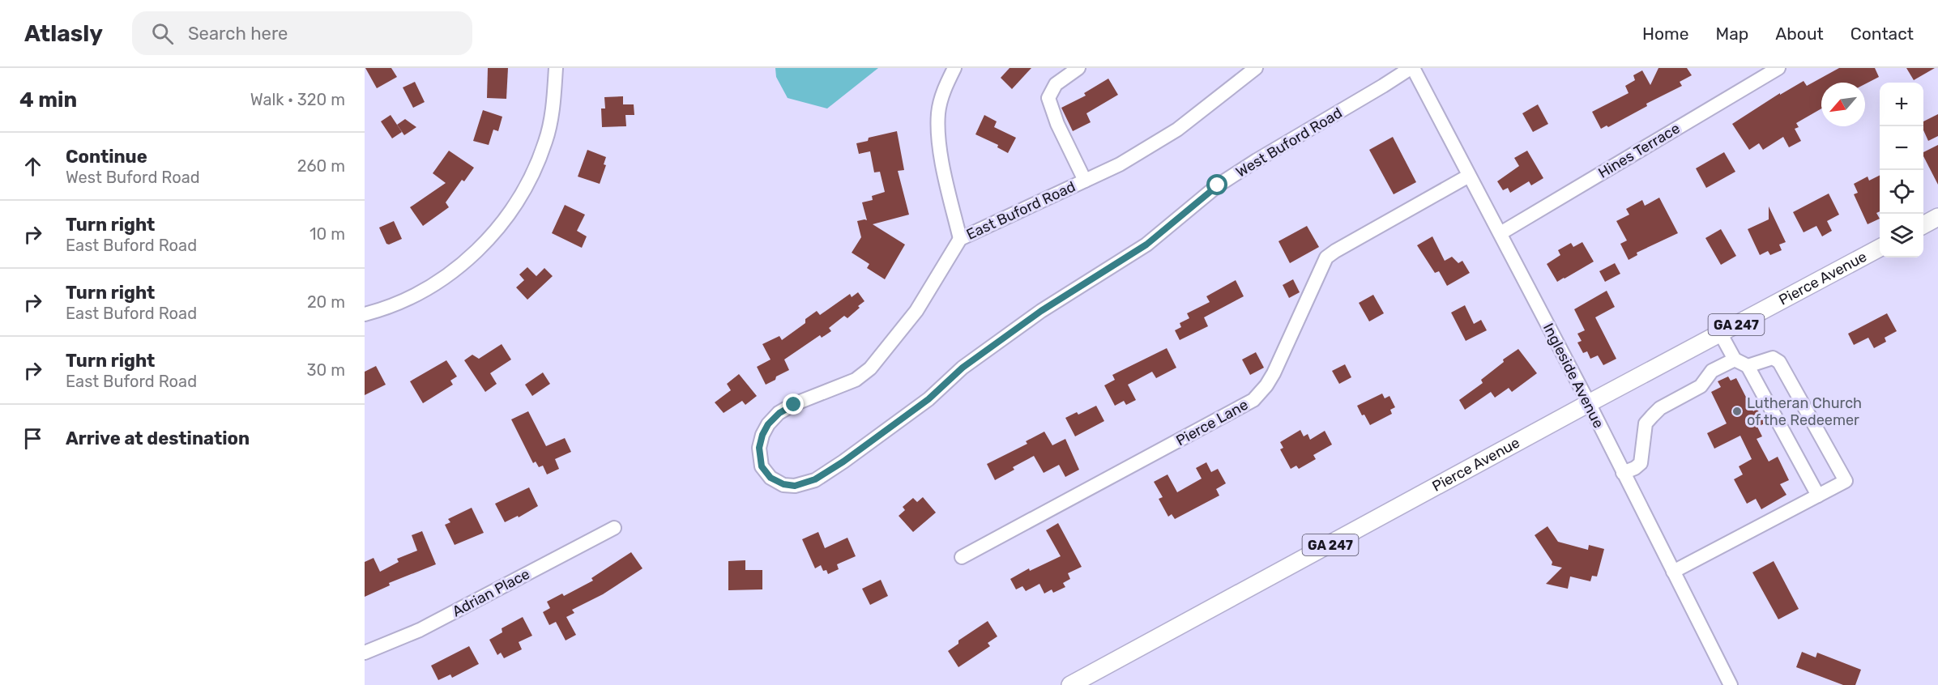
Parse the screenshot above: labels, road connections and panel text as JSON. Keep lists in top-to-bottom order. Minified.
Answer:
{"streets":{"main road":["Pierce Avenue","GA 247"],"street":["West Buford Road","Hines Terrace","East Buford Road","Ingleside Avenue","Pierce Lane","Adrian Place"]},"crossings":[["West Buford Road","East Buford Road"],["West Buford Road","Ingleside Avenue"],["Hines Terrace","Ingleside Avenue"],["Pierce Avenue","Ingleside Avenue"],["Ingleside Avenue","Pierce Lane"]],"places":["Lutheran Church of the Redeemer"],"north":"bottom left","page":{"header":"Atlasly","search":"Search here","nav":["Home","Map","About","Contact"],"heading":["4 min","Walk · 320 m"],"map_buttons":["+","−"],"list":[["Continue","West Buford Road","260 m"],["Turn right","East Buford Road","10 m"],["Turn right","East Buford Road","20 m"],["Turn right","East Buford Road","30 m"],"Arrive at destination"]}}
